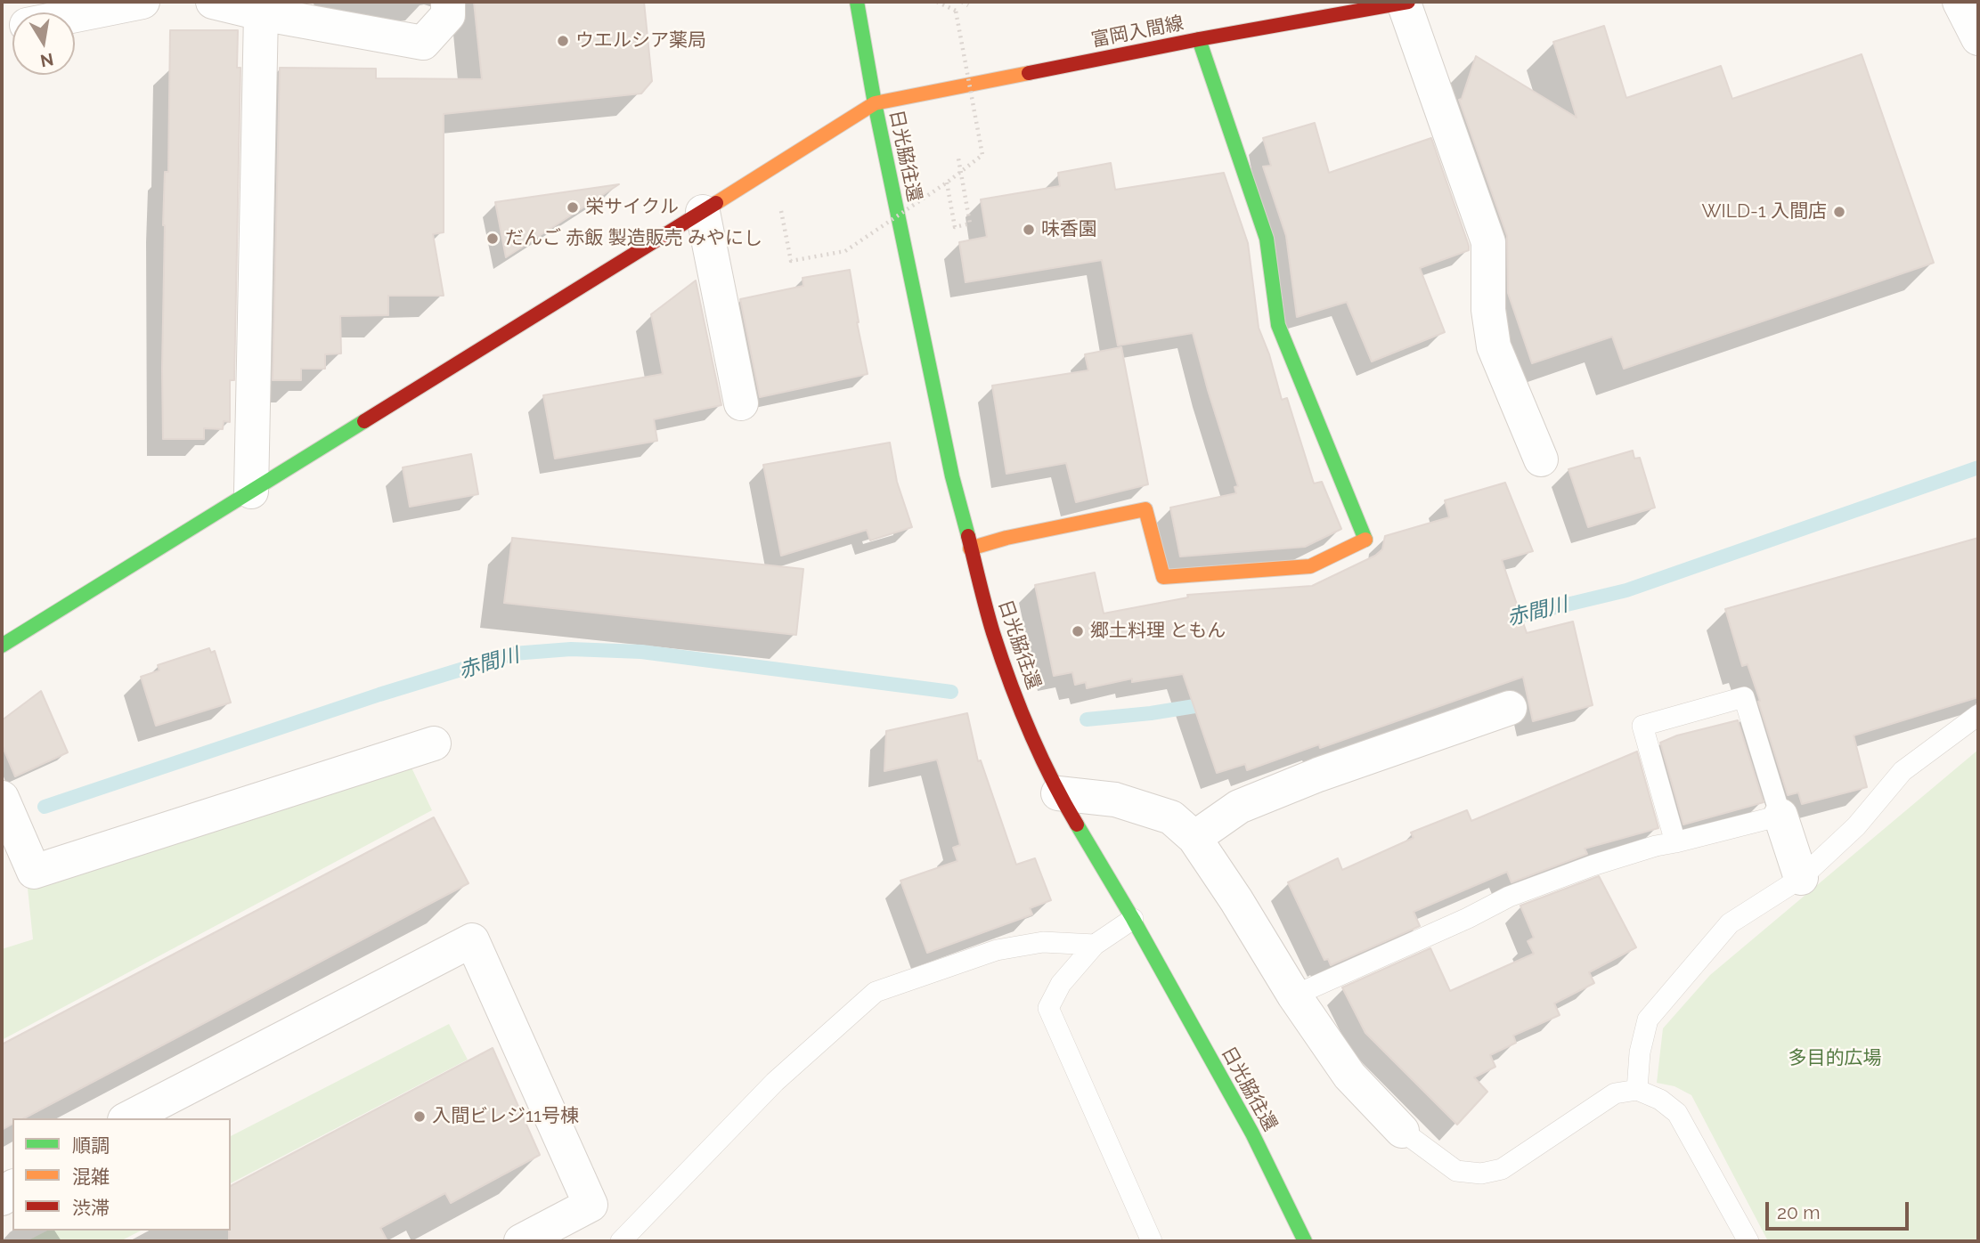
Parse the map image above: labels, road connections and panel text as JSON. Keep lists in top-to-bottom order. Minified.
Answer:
{"streets":{"main road":["富岡入間線","日光脇往還"]},"crossings":[["富岡入間線","日光脇往還"]],"water":["赤間川"],"parks":["多目的広場"],"places":["ウエルシア薬局","栄サイクル","WILD-1 入間店","味香園","だんご 赤飯 製造販売 みやにし","郷土料理 ともん","入間ビレジ11号棟"],"legend":["順調","混雑","渋滞"],"scale_bar":"20 m","north":"bottom"}
